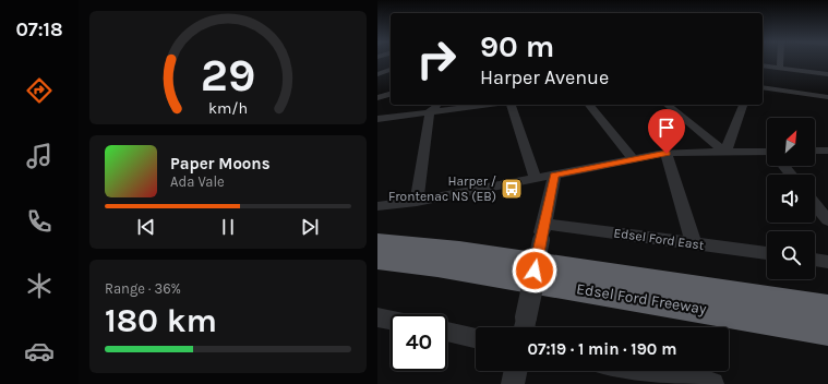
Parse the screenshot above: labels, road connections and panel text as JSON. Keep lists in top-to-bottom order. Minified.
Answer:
{"streets":{"highway":["Edsel Ford Freeway"],"street":["Edsel Ford East"]},"places":{"bus stop":["Harper / Frontenac NS (EB)"]},"north":"top right","page":{"tabs":"07:18","turn":["90 m","Harper Avenue"],"song":["Paper Moons","Ada Vale"],"tile":["Range · 36%","180 km"],"limit":"40","trip":"07:19 · 1 min · 190 m","gauge":["29","km/h"]}}
